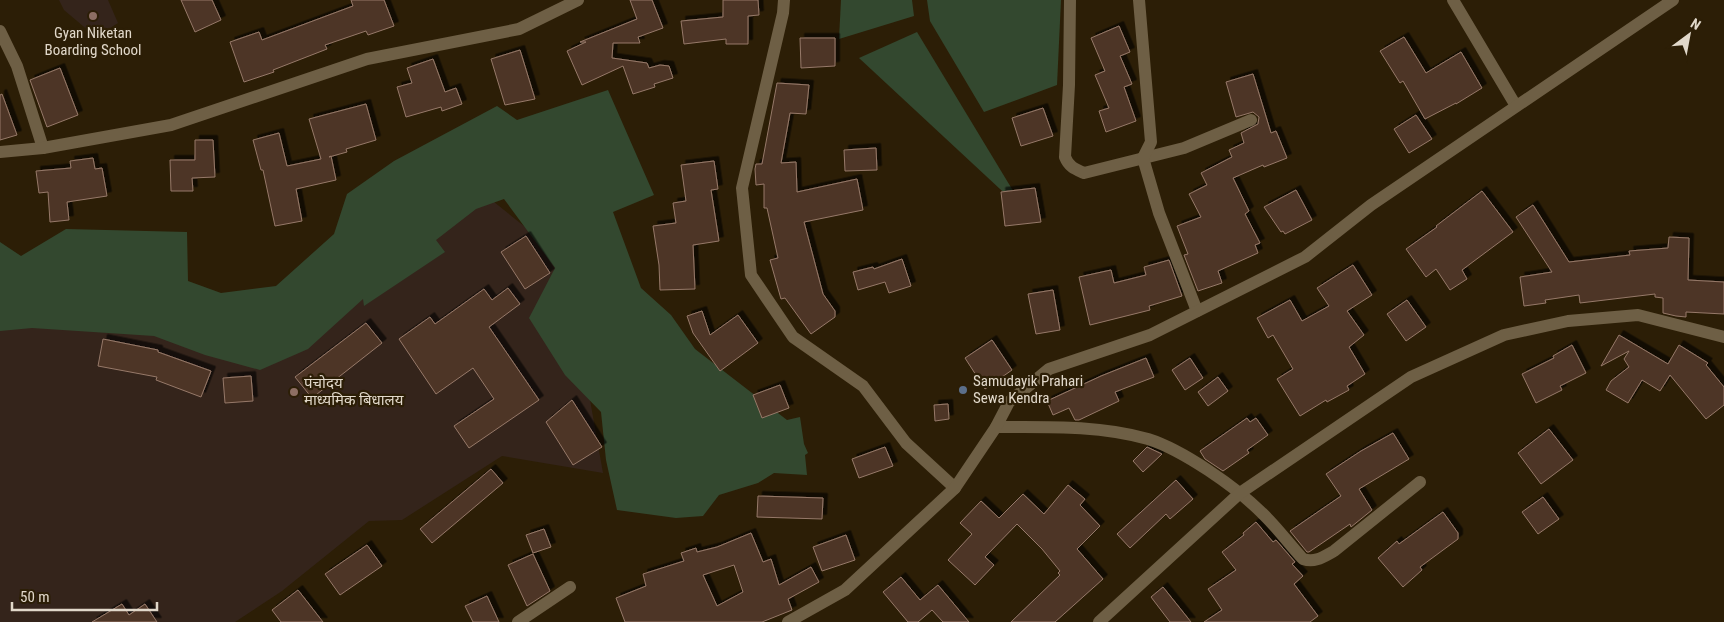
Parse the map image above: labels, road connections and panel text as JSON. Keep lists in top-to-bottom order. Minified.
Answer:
{"places":["Gyan Niketan Boarding School","Samudayik Prahari Sewa Kendra","पंचोदय माध्यमिक बिधालय"],"scale_bar":"50 m","north":"top right"}
